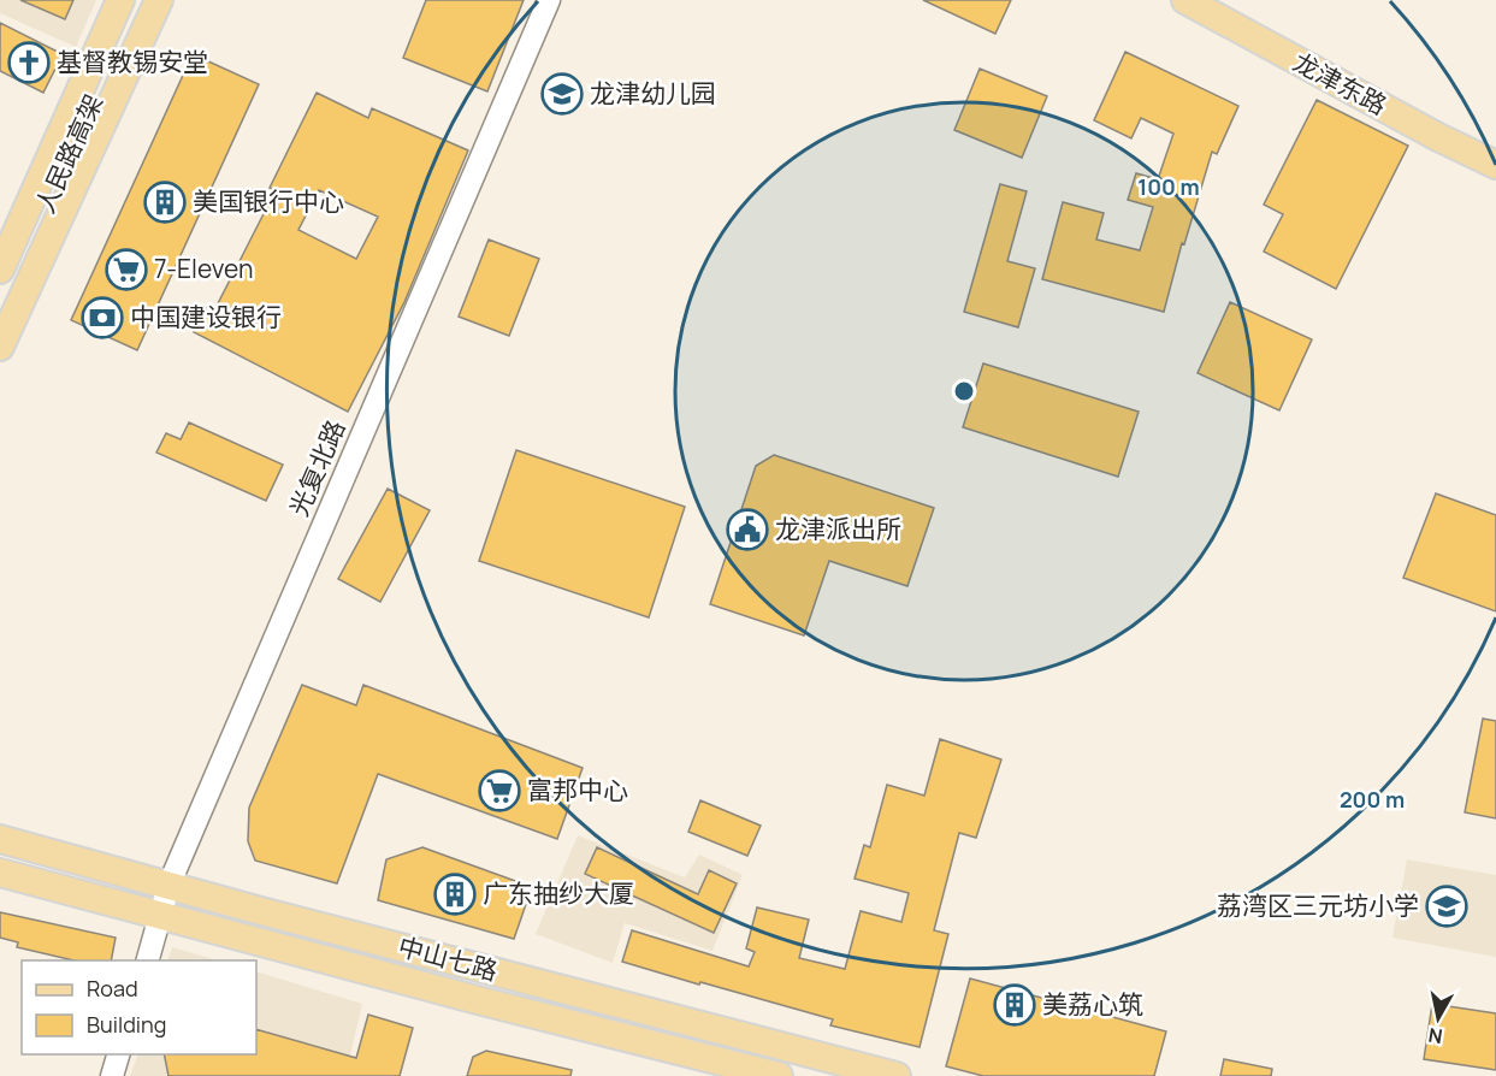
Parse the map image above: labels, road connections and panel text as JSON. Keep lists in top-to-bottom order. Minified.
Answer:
{"streets":{"main road":["龙津东路","人民路高架","中山七路"],"street":["光复北路"]},"crossings":[["光复北路","中山七路"]],"places":{"church":["基督教锡安堂"],"school or university":["龙津幼儿园","荔湾区三元坊小学"],"building":["美国银行中心","广东抽纱大厦","美荔心筑"],"supermarket":["7-Eleven","富邦中心"],"bank":["中国建设银行"],"public building":["龙津派出所"]},"legend":["Road","Building"],"north":"bottom","rings":["100 m","200 m"]}
